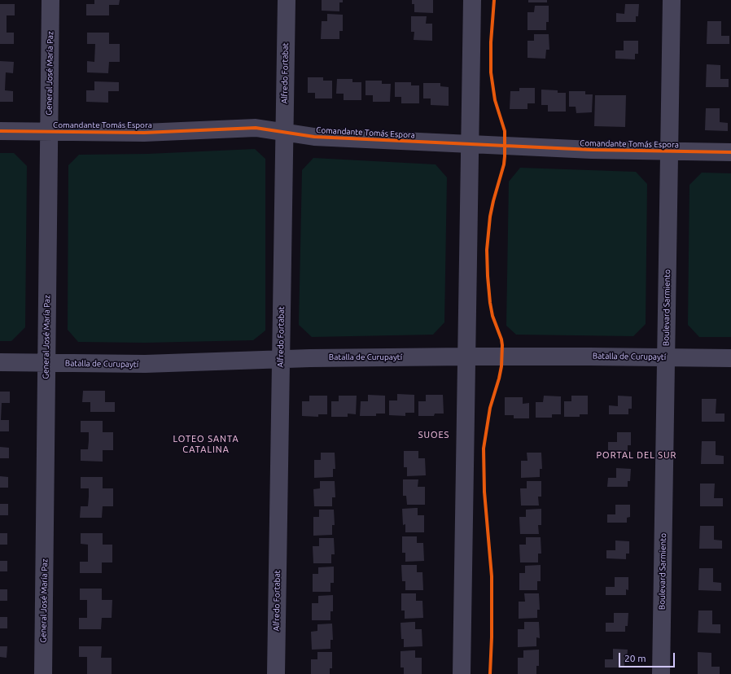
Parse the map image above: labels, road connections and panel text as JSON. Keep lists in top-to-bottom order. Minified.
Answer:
{"streets":{"street":["General José María Paz","Alfredo Fortabat","Comandante Tomás Espora","Boulevard Sarmiento","Batalla de Curupaytí"]},"crossings":[["General José María Paz","Comandante Tomás Espora"],["General José María Paz","Batalla de Curupaytí"],["Alfredo Fortabat","Comandante Tomás Espora"],["Alfredo Fortabat","Batalla de Curupaytí"],["Comandante Tomás Espora","Boulevard Sarmiento"],["Boulevard Sarmiento","Batalla de Curupaytí"]],"districts":["SUOES","LOTEO SANTA CATALINA","PORTAL DEL SUR"],"scale_bar":"20 m"}
